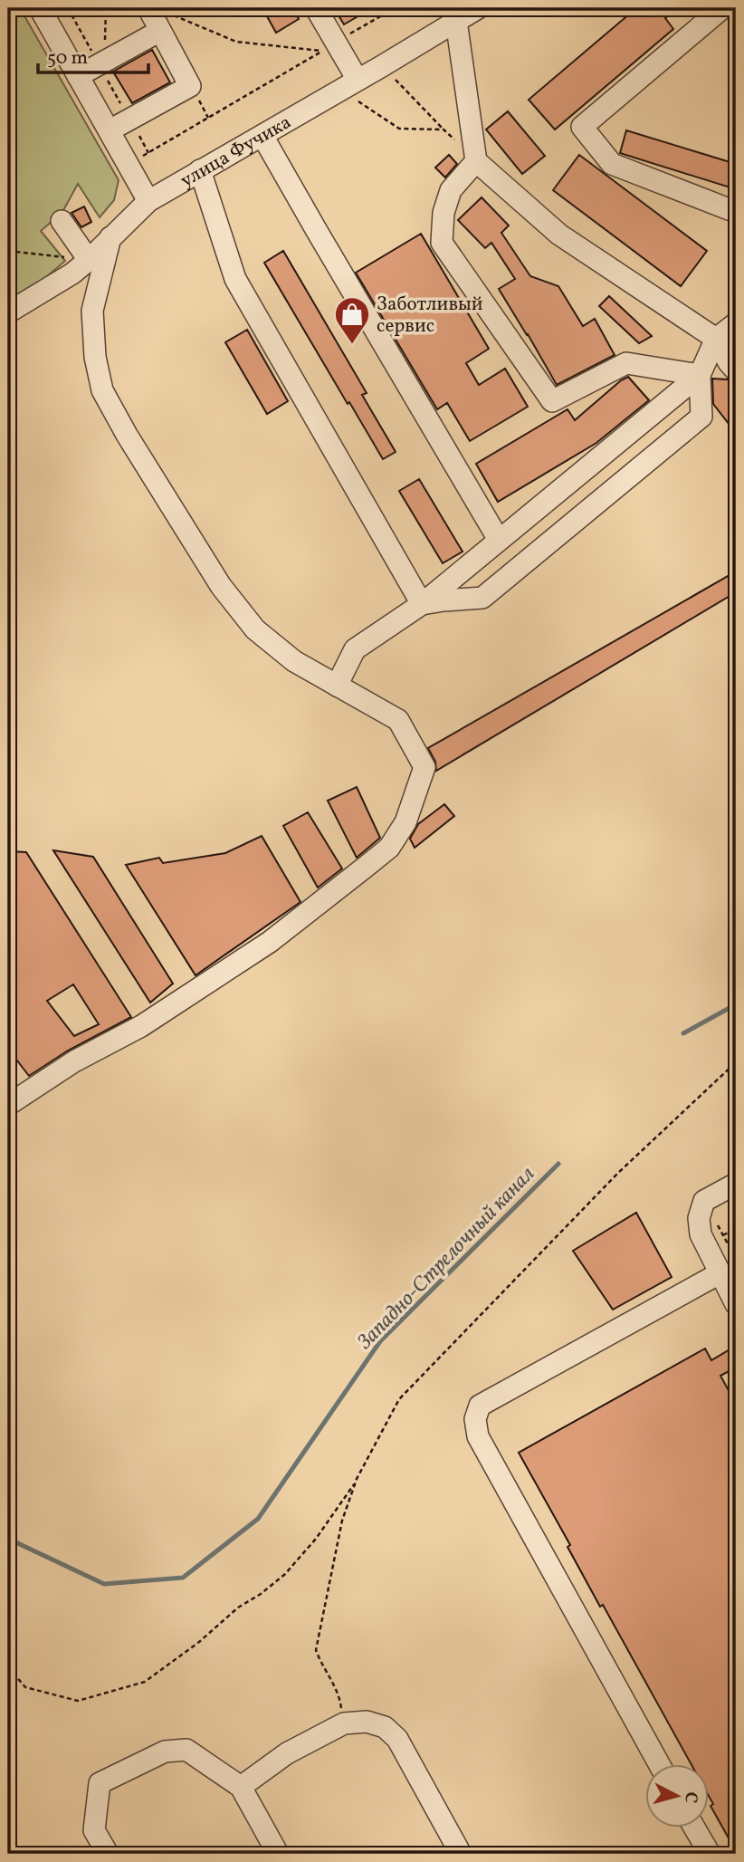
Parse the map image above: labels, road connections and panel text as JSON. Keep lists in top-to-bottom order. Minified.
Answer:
{"streets":{"street":["улица Фучика"]},"water":["Западно-Стрелочный канал"],"places":{"shop":["Заботливый сервис"]},"scale_bar":"50 m","north":"right"}
